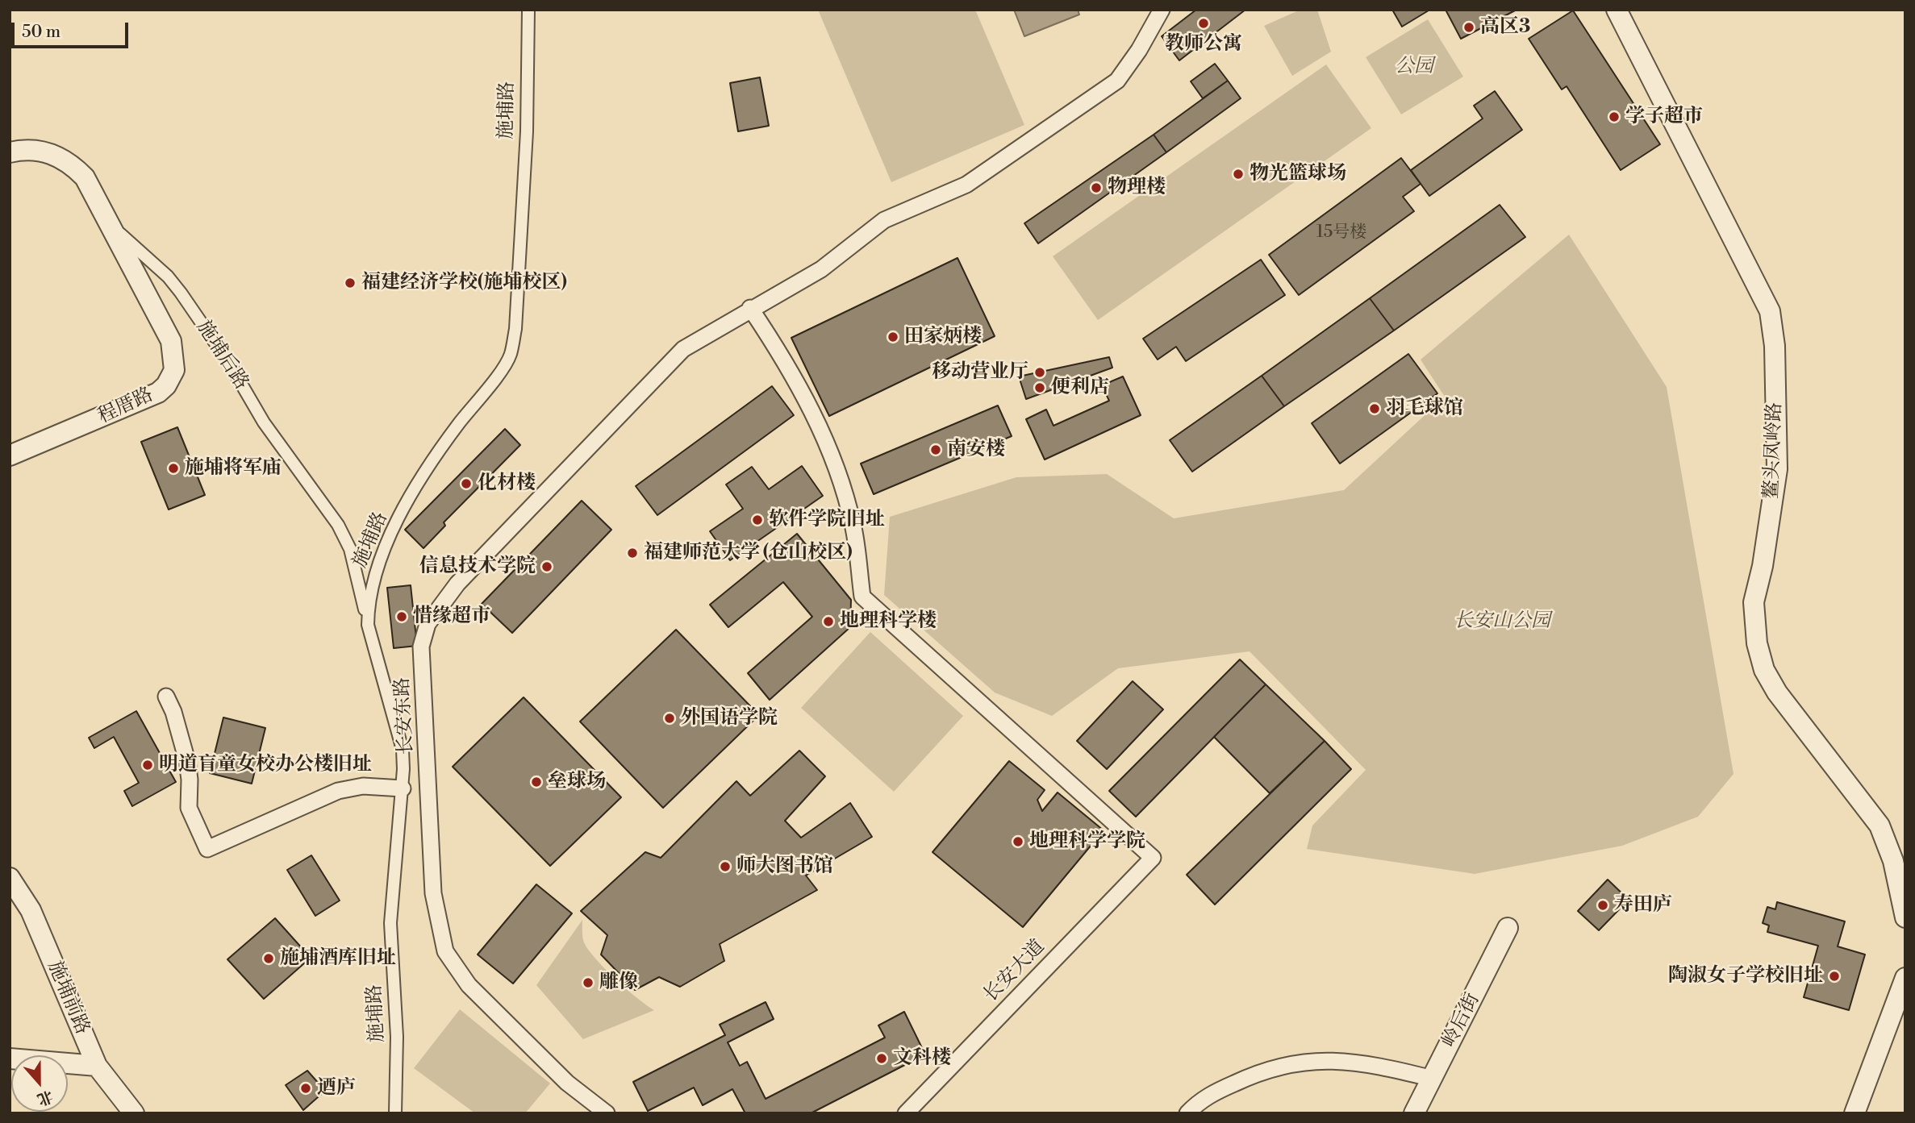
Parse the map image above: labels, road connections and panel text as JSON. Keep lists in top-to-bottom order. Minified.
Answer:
{"streets":{"street":["施埔路","施埔后路","程厝路","鳌头凤岭路","长安东路","长安大道","施埔前路","岭后街"]},"crossings":[["施埔路","施埔后路"],["施埔后路","程厝路"],["长安东路","长安大道"]],"parks":["公园","长安山公园"],"places":["教师公寓","高区3","学子超市","物光篮球场","物理楼","福建经济学校(施埔校区)","田家炳楼","移动营业厅","便利店","羽毛球馆","南安楼","施埔将军庙","化材楼","软件学院旧址","福建师范大学 (仓山校区)","信息技术学院","惜缘超市","地理科学楼","外国语学院","明道盲童女校办公楼旧址","垒球场","地理科学学院","师大图书馆","寿田庐","施埔酒库旧址","陶淑女子学校旧址","雕像","文科楼","迺庐"],"house_numbers":["15号楼"],"scale_bar":"50 m","north":"bottom"}
